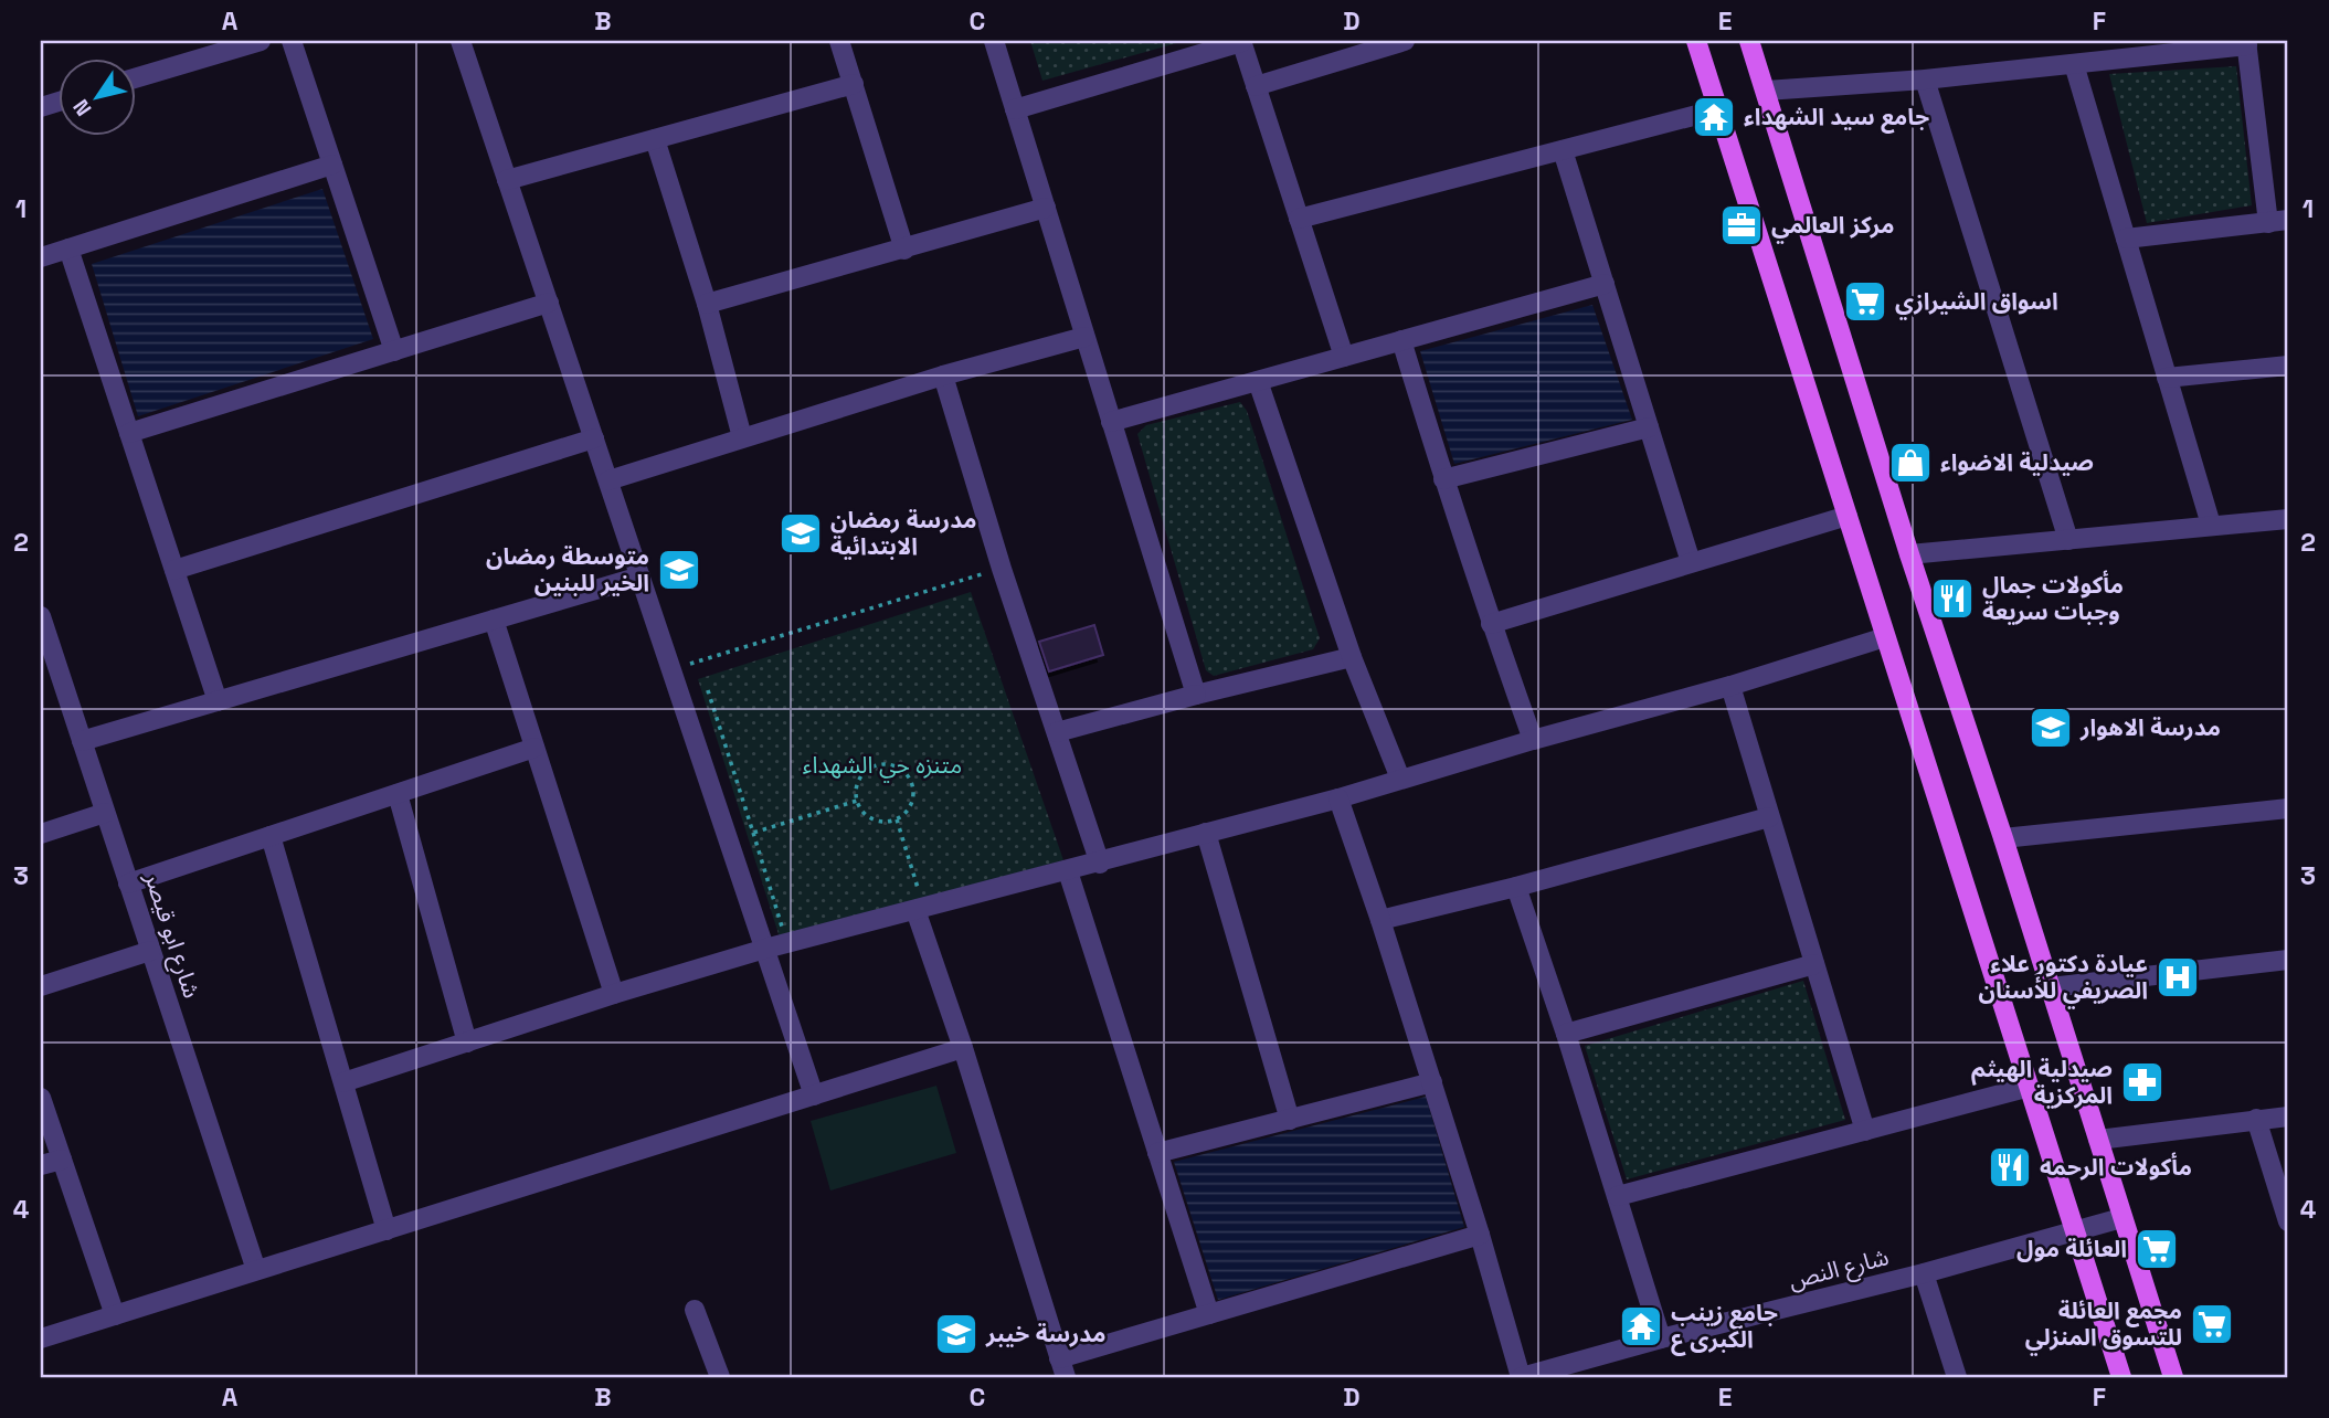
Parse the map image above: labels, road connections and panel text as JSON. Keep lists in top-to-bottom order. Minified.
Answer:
{"streets":{"street":["شارع ابو قيصر","شارع النص"]},"parks":["متنزه حي الشهداء"],"places":{"temple":["جامع سيد الشهداء","جامع زينب الكبرى ع"],"office":["مركز العالمي"],"supermarket":["اسواق الشيرازي","العائلة مول","مجمع العائلة للتسوق المنزلي"],"shop":["صيدلية الاضواء"],"school or university":["مدرسة رمضان الابتدائية","متوسطة رمضان الخير للبنين","مدرسة الاهوار","مدرسة خيبر"],"restaurant":["مأكولات جمال وجبات سريعة","مأكولات الرحمه"],"hospital":["عيادة دكتور علاء الصريفي للأسنان"],"pharmacy":["صيدلية الهيثم المركزية"]},"north":"bottom left","grid":{"columns":["A","B","C","D","E","F"],"rows":["1","2","3","4"]}}
